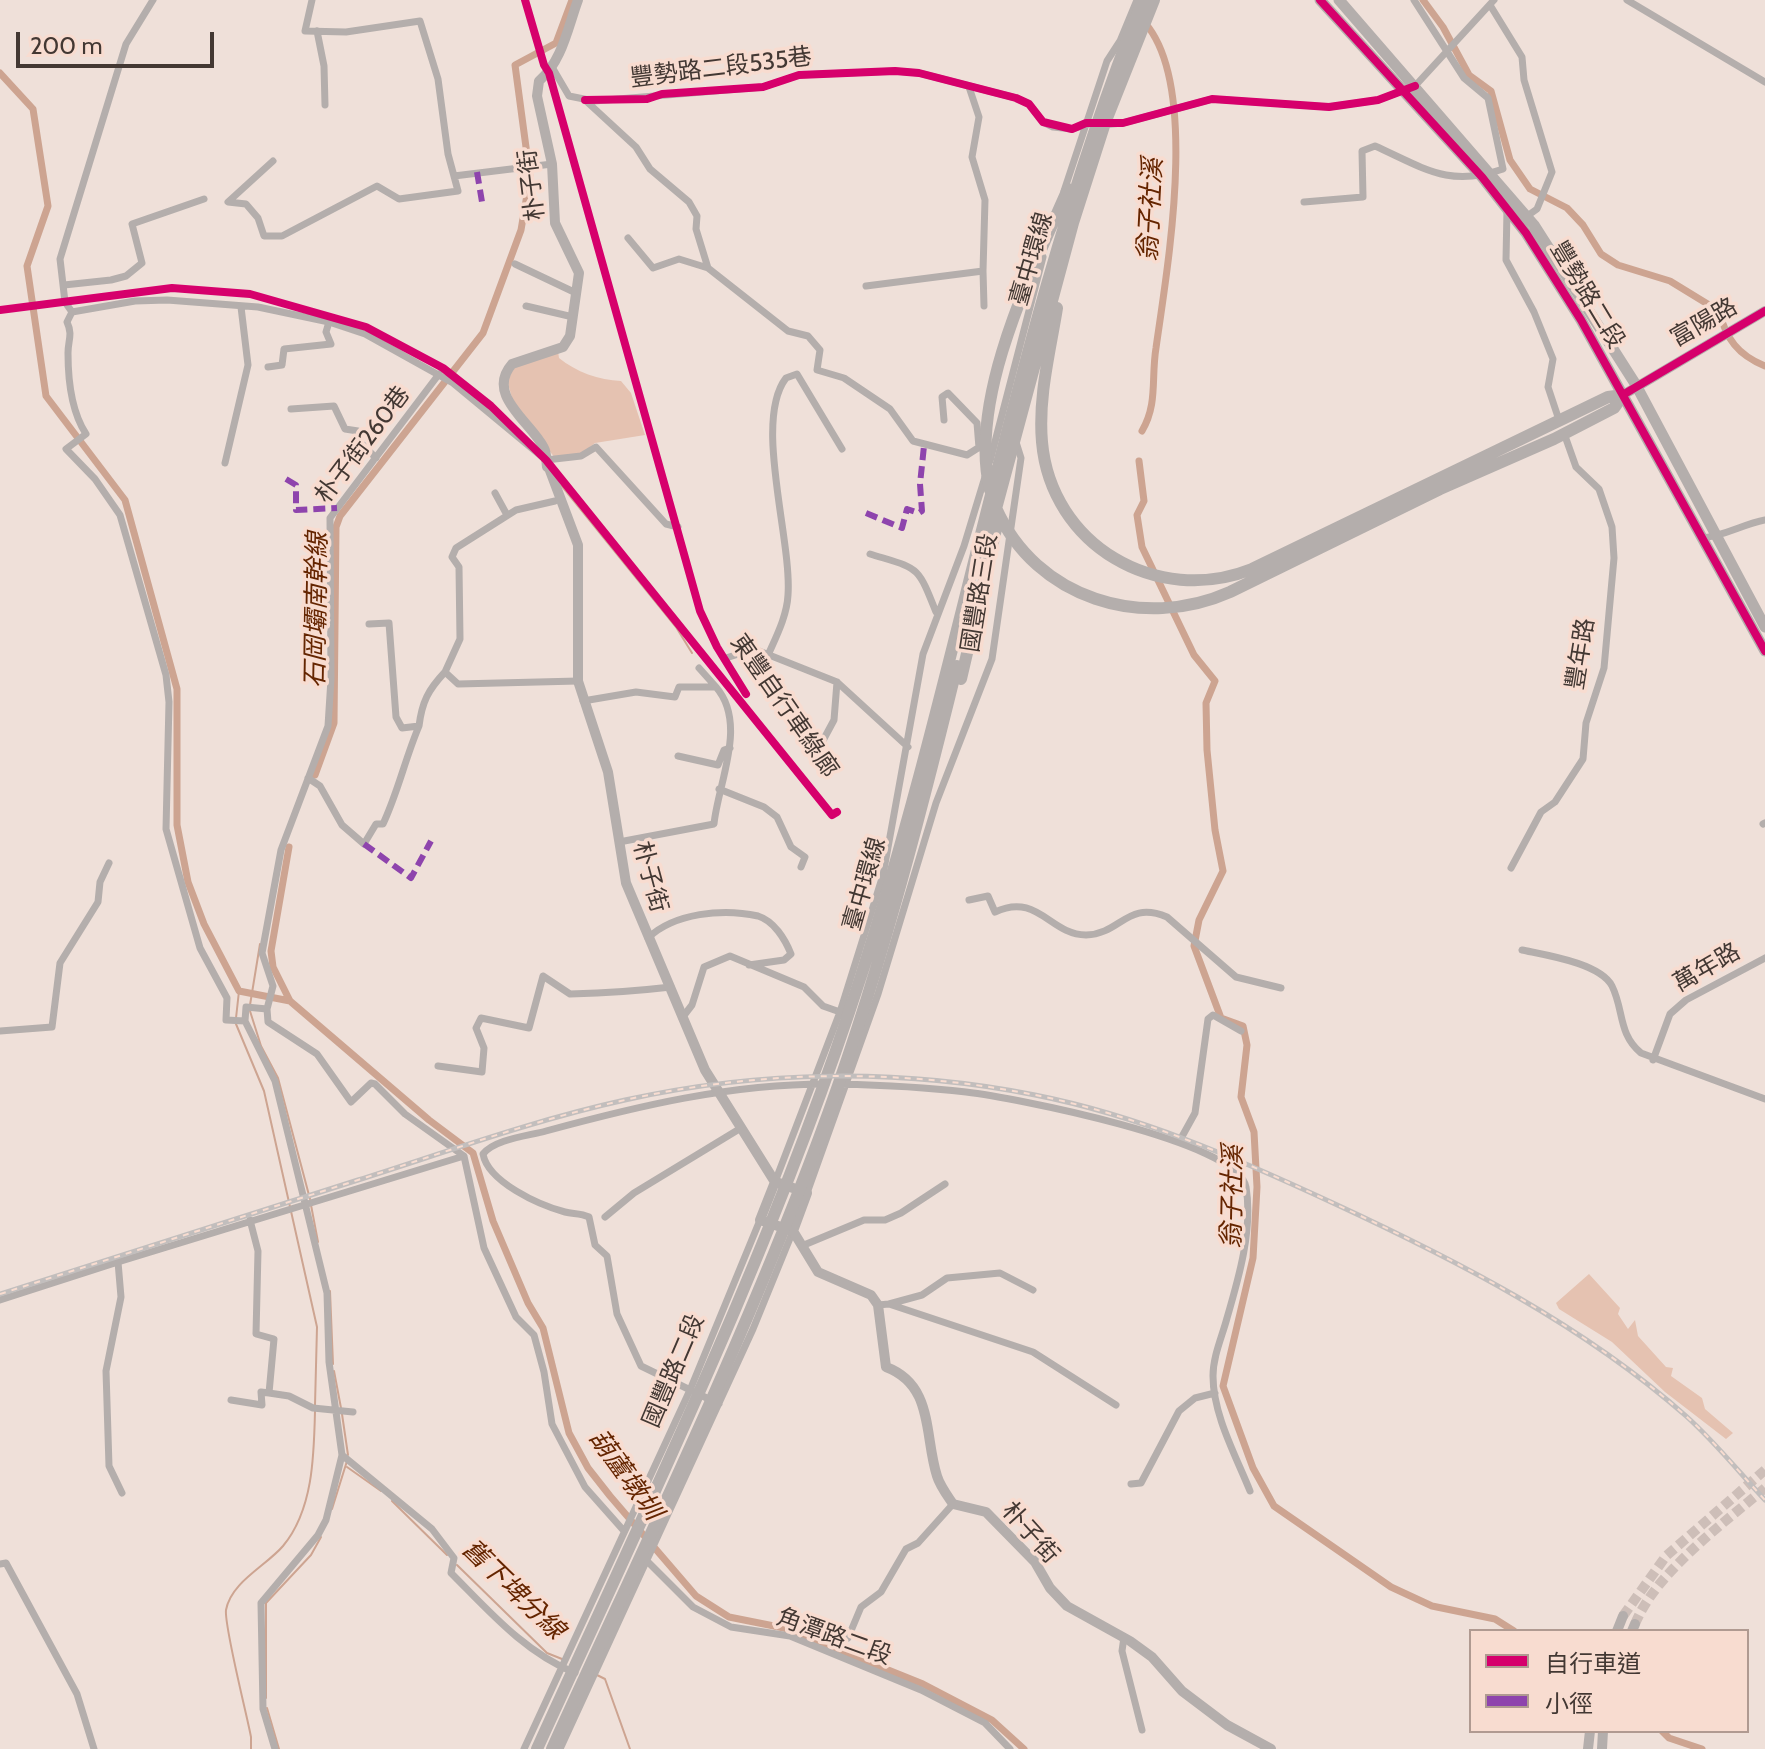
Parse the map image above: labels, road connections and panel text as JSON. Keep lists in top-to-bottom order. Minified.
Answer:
{"streets":{"highway":["臺中環線"],"main road":["豐勢路二段"],"street":["豐勢路二段535巷","朴子街","富陽路","朴子街260巷","國豐路三段","豐年路","萬年路","國豐路二段","角潭路二段"],"cycle path":["東豐自行車綠廊"]},"crossings":[["豐勢路二段535巷","豐勢路二段"],["豐勢路二段535巷","國豐路三段"],["朴子街","國豐路三段"],["朴子街","國豐路二段"],["臺中環線","國豐路三段"],["豐勢路二段","富陽路"],["國豐路三段","國豐路二段"]],"water":["翁子社溪","石岡壩南幹線","葫蘆墩圳","舊下埤分線"],"legend":["自行車道","小徑"],"scale_bar":"200 m"}
